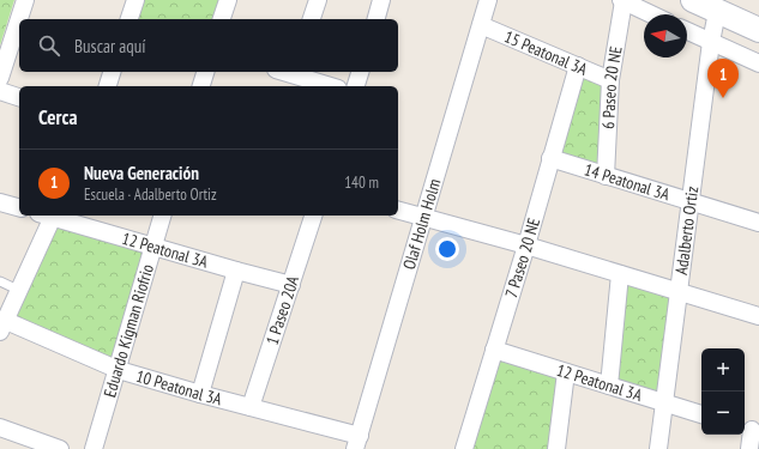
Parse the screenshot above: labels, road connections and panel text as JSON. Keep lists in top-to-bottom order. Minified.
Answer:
{"streets":{"street":["15 Peatonal 3A","6 Paseo 20 NE","14 Peatonal 3A","Olaf Holm Holm","Adalberto Ortiz","12 Peatonal 3A","7 Paseo 20 NE","1 Paseo 20A","Eduardo Kigman Riofrio","10 Peatonal 3A"]},"crossings":[["15 Peatonal 3A","6 Paseo 20 NE"],["15 Peatonal 3A","Olaf Holm Holm"],["15 Peatonal 3A","7 Paseo 20 NE"],["6 Paseo 20 NE","14 Peatonal 3A"],["14 Peatonal 3A","Adalberto Ortiz"],["14 Peatonal 3A","7 Paseo 20 NE"],["Olaf Holm Holm","10 Peatonal 3A"],["Adalberto Ortiz","12 Peatonal 3A"],["12 Peatonal 3A","7 Paseo 20 NE"],["12 Peatonal 3A","1 Paseo 20A"],["12 Peatonal 3A","Eduardo Kigman Riofrio"],["1 Paseo 20A","10 Peatonal 3A"],["Eduardo Kigman Riofrio","10 Peatonal 3A"]],"north":"left","page":{"search":"Buscar aquí","pins":"1","heading":"Cerca","list":[{"mark":"1","name":"Nueva Generación","note":"Escuela · Adalberto Ortiz","value":"140 m"}],"map_buttons":["+","−"]}}
